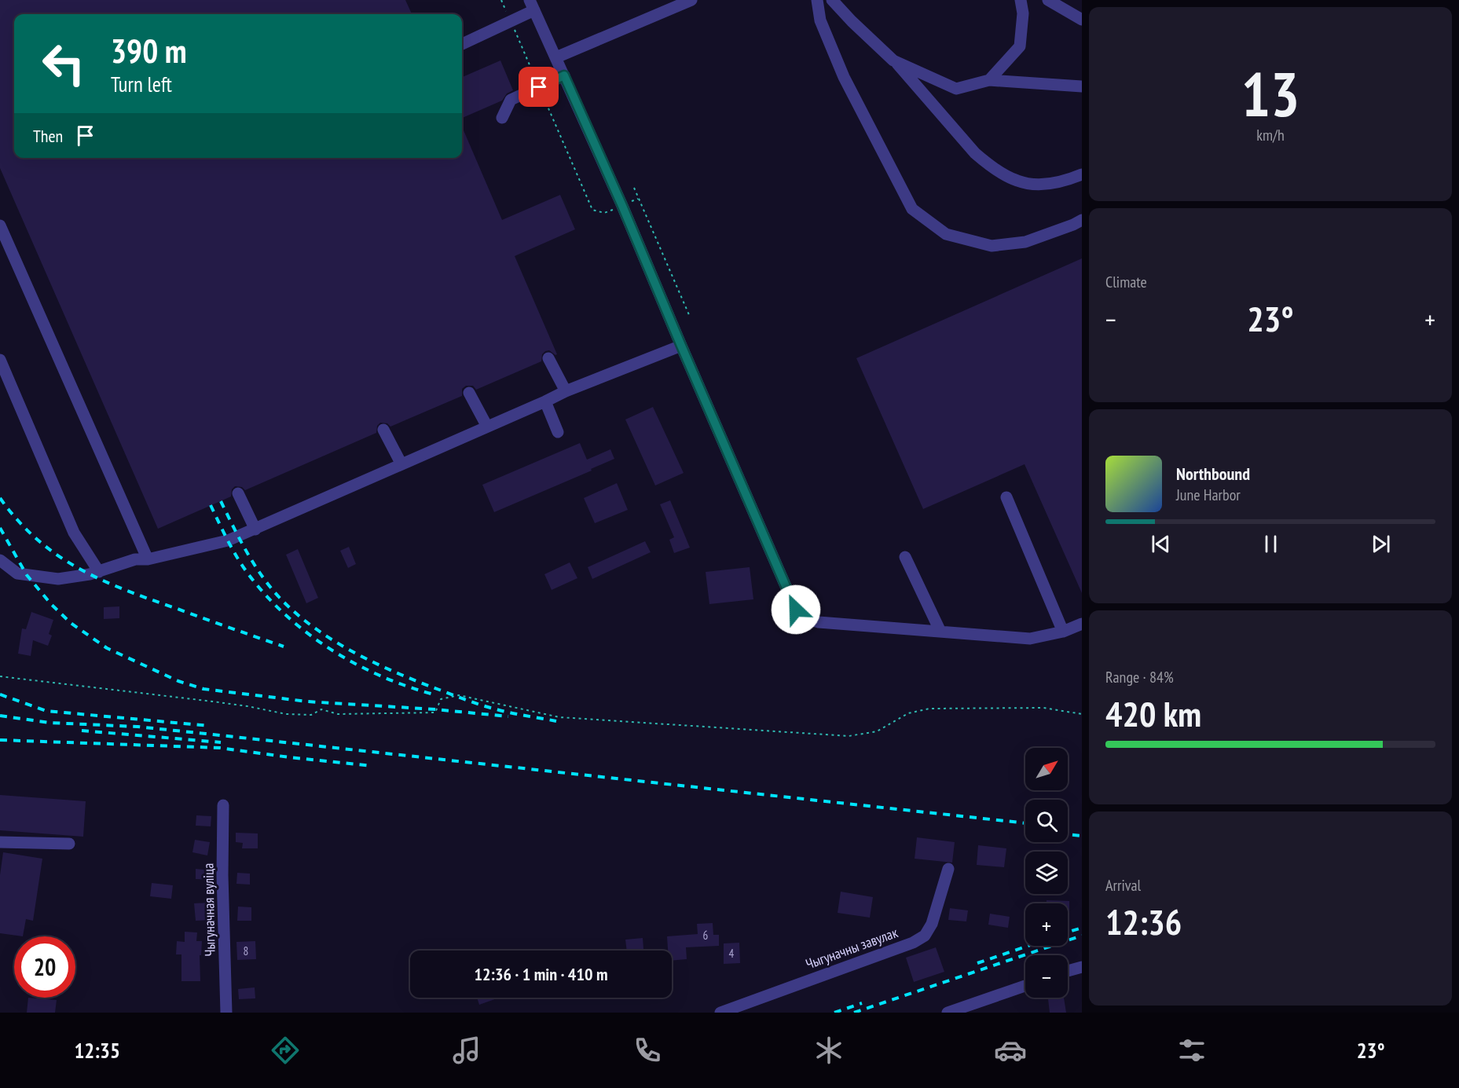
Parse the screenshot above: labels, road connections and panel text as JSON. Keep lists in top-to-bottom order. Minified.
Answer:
{"streets":{"street":["Чыгуначная вуліца","Чыгуначны завулак"]},"house_numbers":["6","8","4"],"north":"top right","page":{"tile":[["13","km/h"],"Climate",["Range · 84%","420 km"],["Arrival","12:36"]],"turn":["390 m","Turn left"],"then":"Then","heat":["−","23°","+"],"song":["Northbound","June Harbor"],"map_buttons":["+","−"],"limit":"20","trip":"12:36 · 1 min · 410 m","tabs":["12:35","23°"]}}
